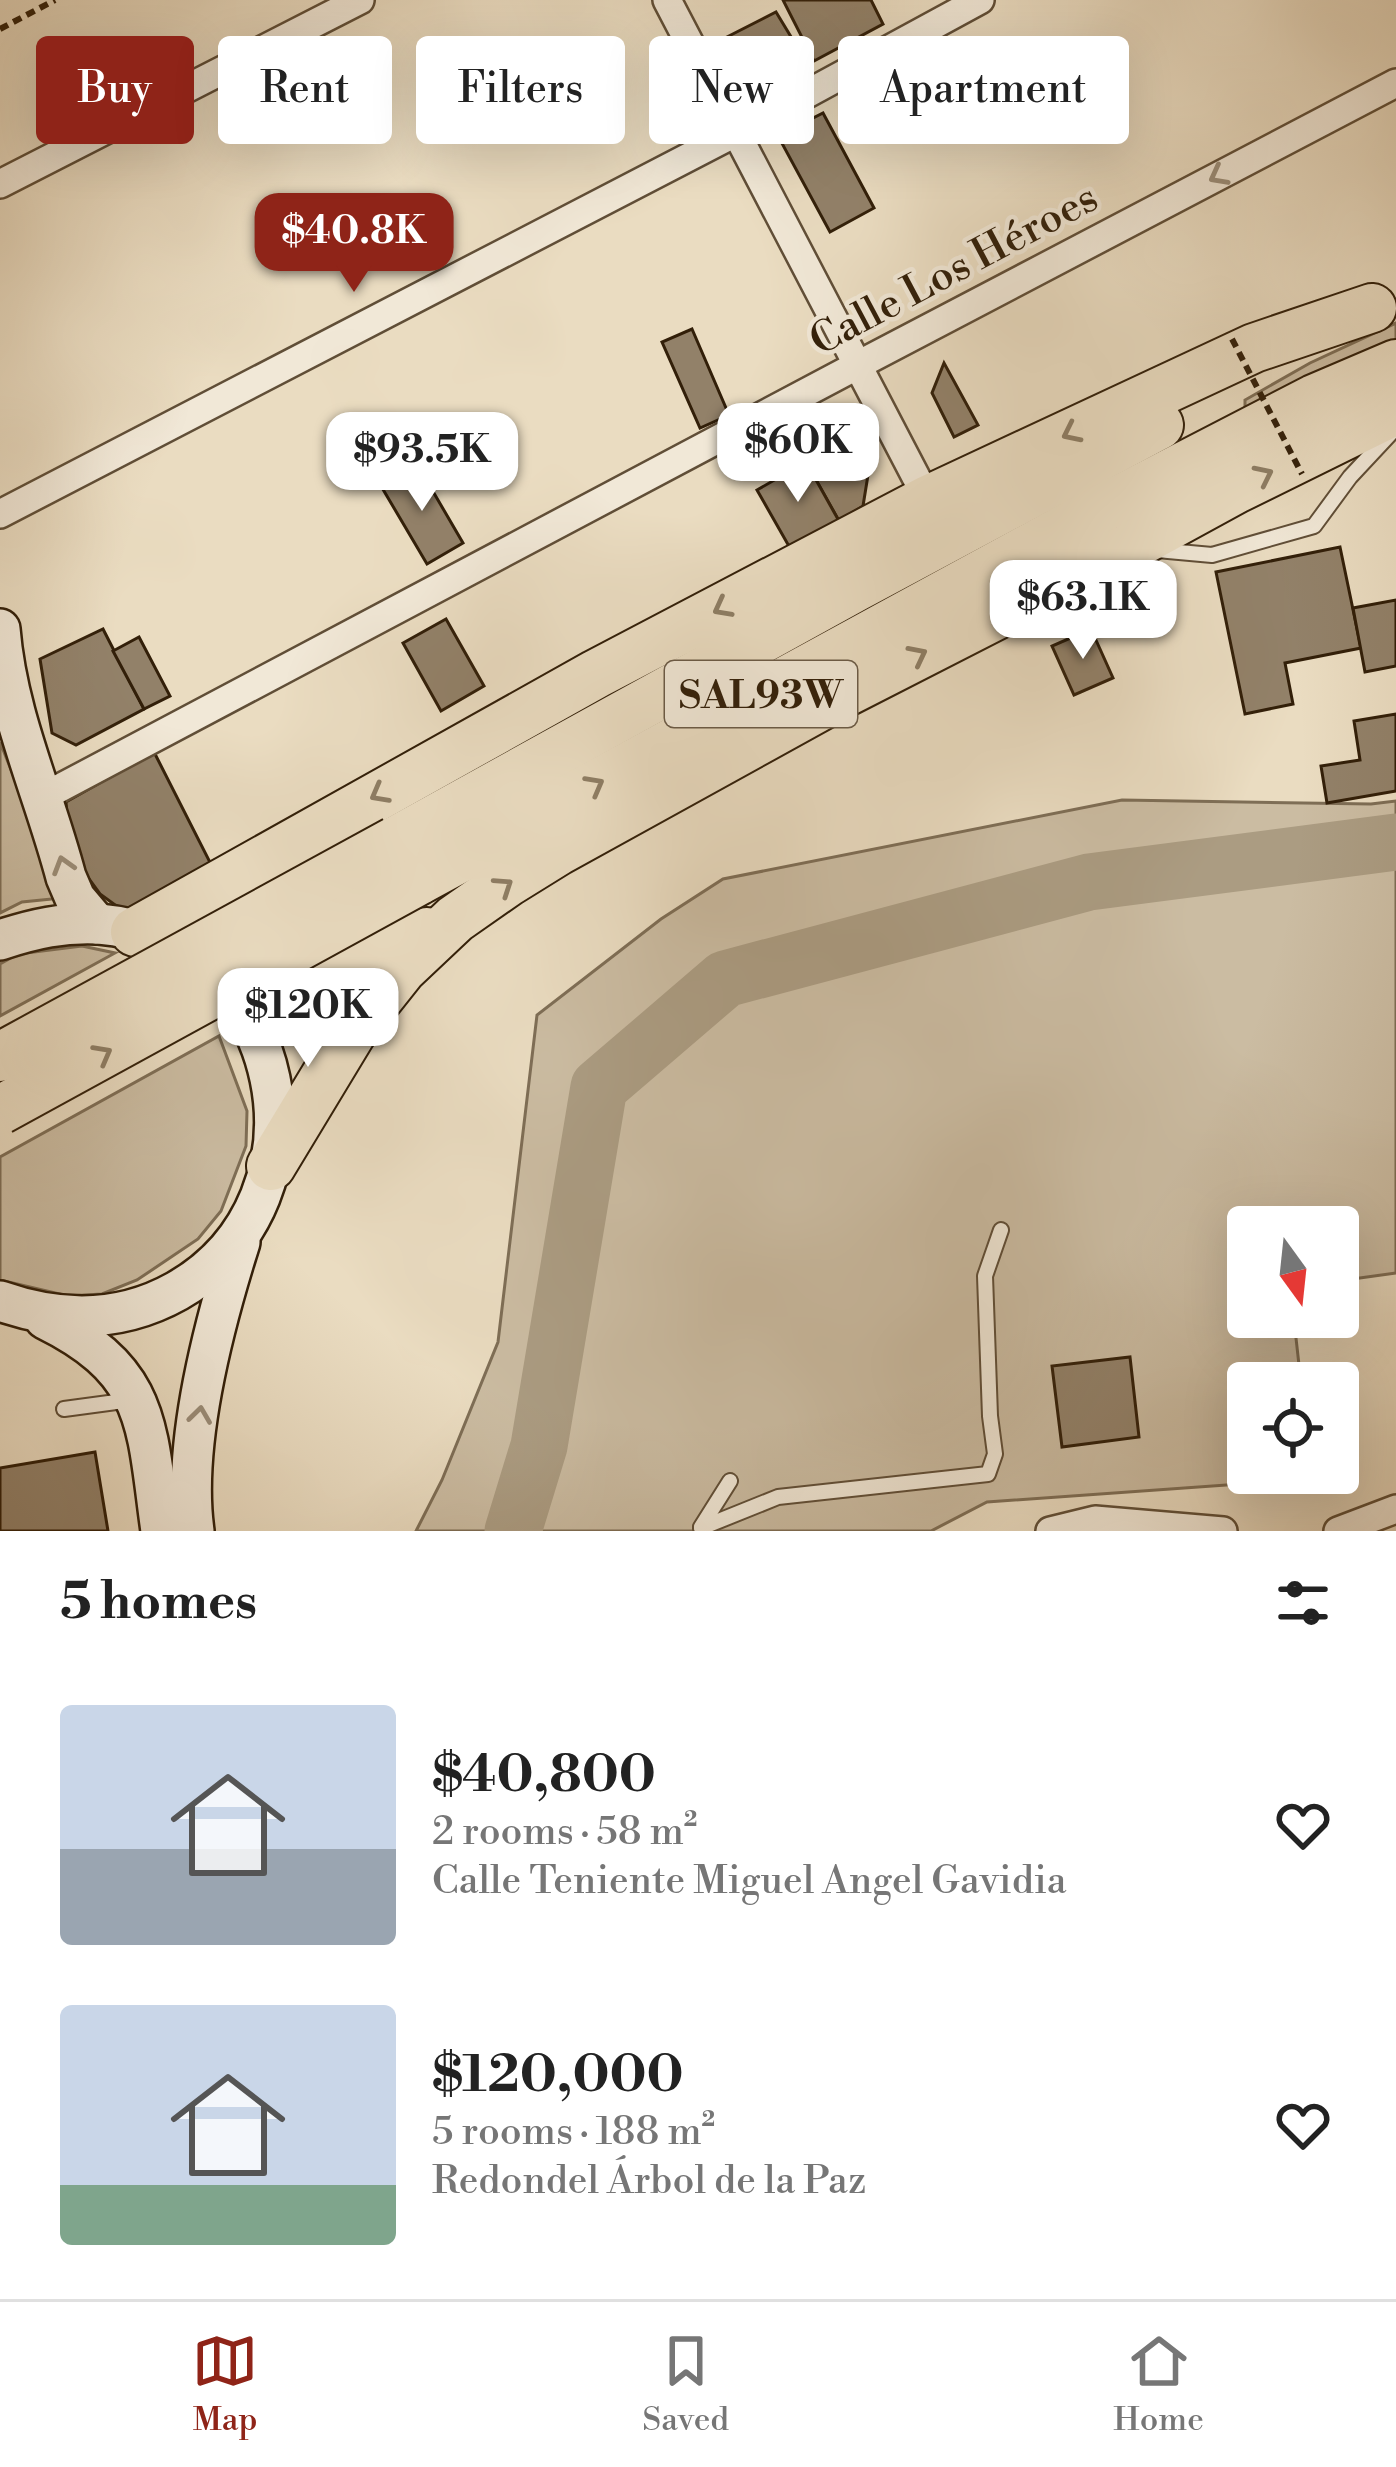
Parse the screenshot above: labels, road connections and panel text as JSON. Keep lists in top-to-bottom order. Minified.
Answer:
{"streets":{"highway":["SAL93W"],"street":["Calle Los Héroes"]},"one_way":["Calle Los Héroes"],"north":"bottom","page":{"chip":["Buy","Rent","Filters","New","Apartment"],"price":["$40.8K","$60K","$93.5K","$63.1K","$120K"],"heading":"5 homes","list":[{"name":"$40,800","note":"2 rooms · 58 m² · Calle Teniente Miguel Angel Gavidia"},{"name":"$120,000","note":"5 rooms · 188 m² · Redondel Árbol de la Paz"}],"tabs":["Map","Saved","Home"]}}
